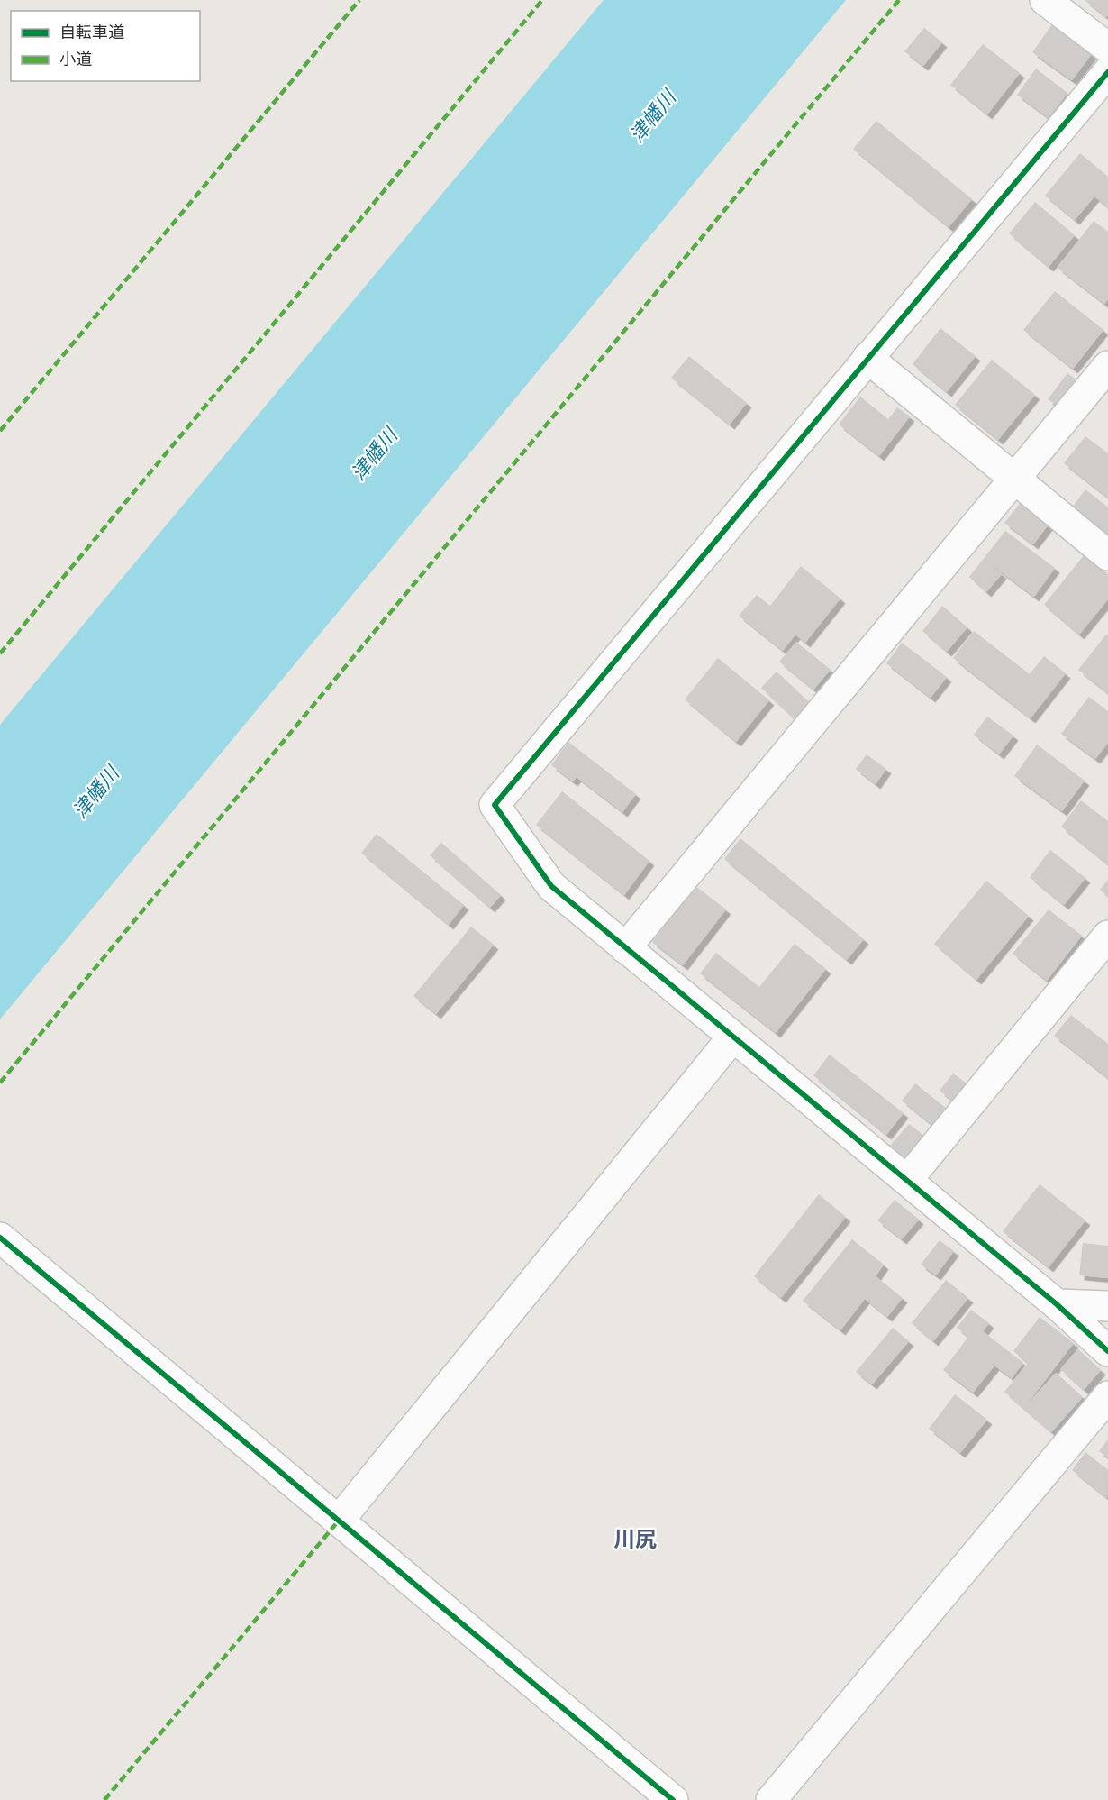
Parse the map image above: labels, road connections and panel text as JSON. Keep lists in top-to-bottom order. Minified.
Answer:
{"districts":["川尻"],"water":["津幡川"],"legend":["自転車道","小道"]}
